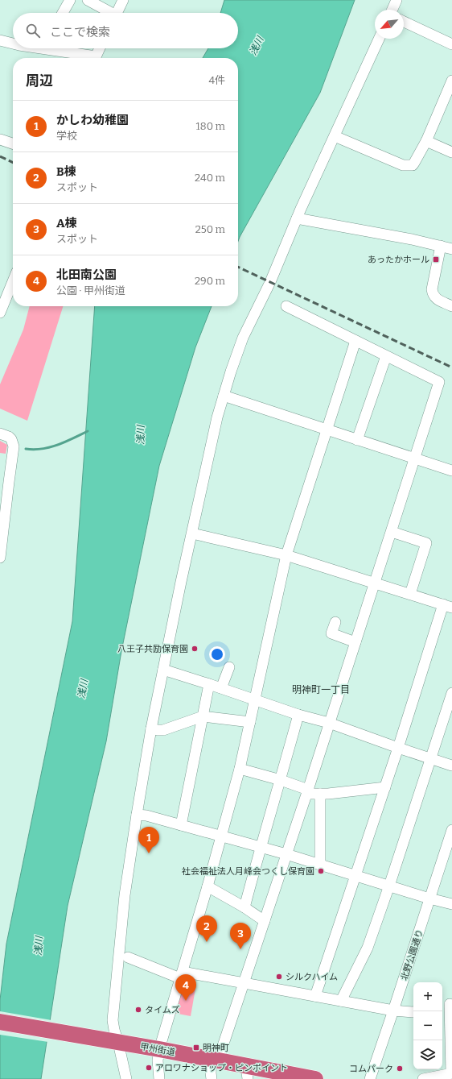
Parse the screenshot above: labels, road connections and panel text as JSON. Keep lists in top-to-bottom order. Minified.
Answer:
{"streets":{"highway":["甲州街道"],"street":["北野公園通り"]},"districts":["明神町一丁目"],"water":["浅川"],"places":{"transit":["あったかホール","明神町"],"other":["八王子共励保育園","社会福祉法人月峰会つくし保育園","シルクハイム","タイムズ","アロワナショップ・ピンポイント","コムパーク"]},"north":"bottom left","page":{"search":"ここで検索","heading":["周辺","4件"],"list":[{"mark":"1","name":"かしわ幼稚園","note":"学校","value":"180 m"},{"mark":"2","name":"B棟","note":"スポット","value":"240 m"},{"mark":"3","name":"A棟","note":"スポット","value":"250 m"},{"mark":"4","name":"北田南公園","note":"公園 · 甲州街道","value":"290 m"}],"pins":["1","2","3","4"],"map_buttons":["+","−"]}}
